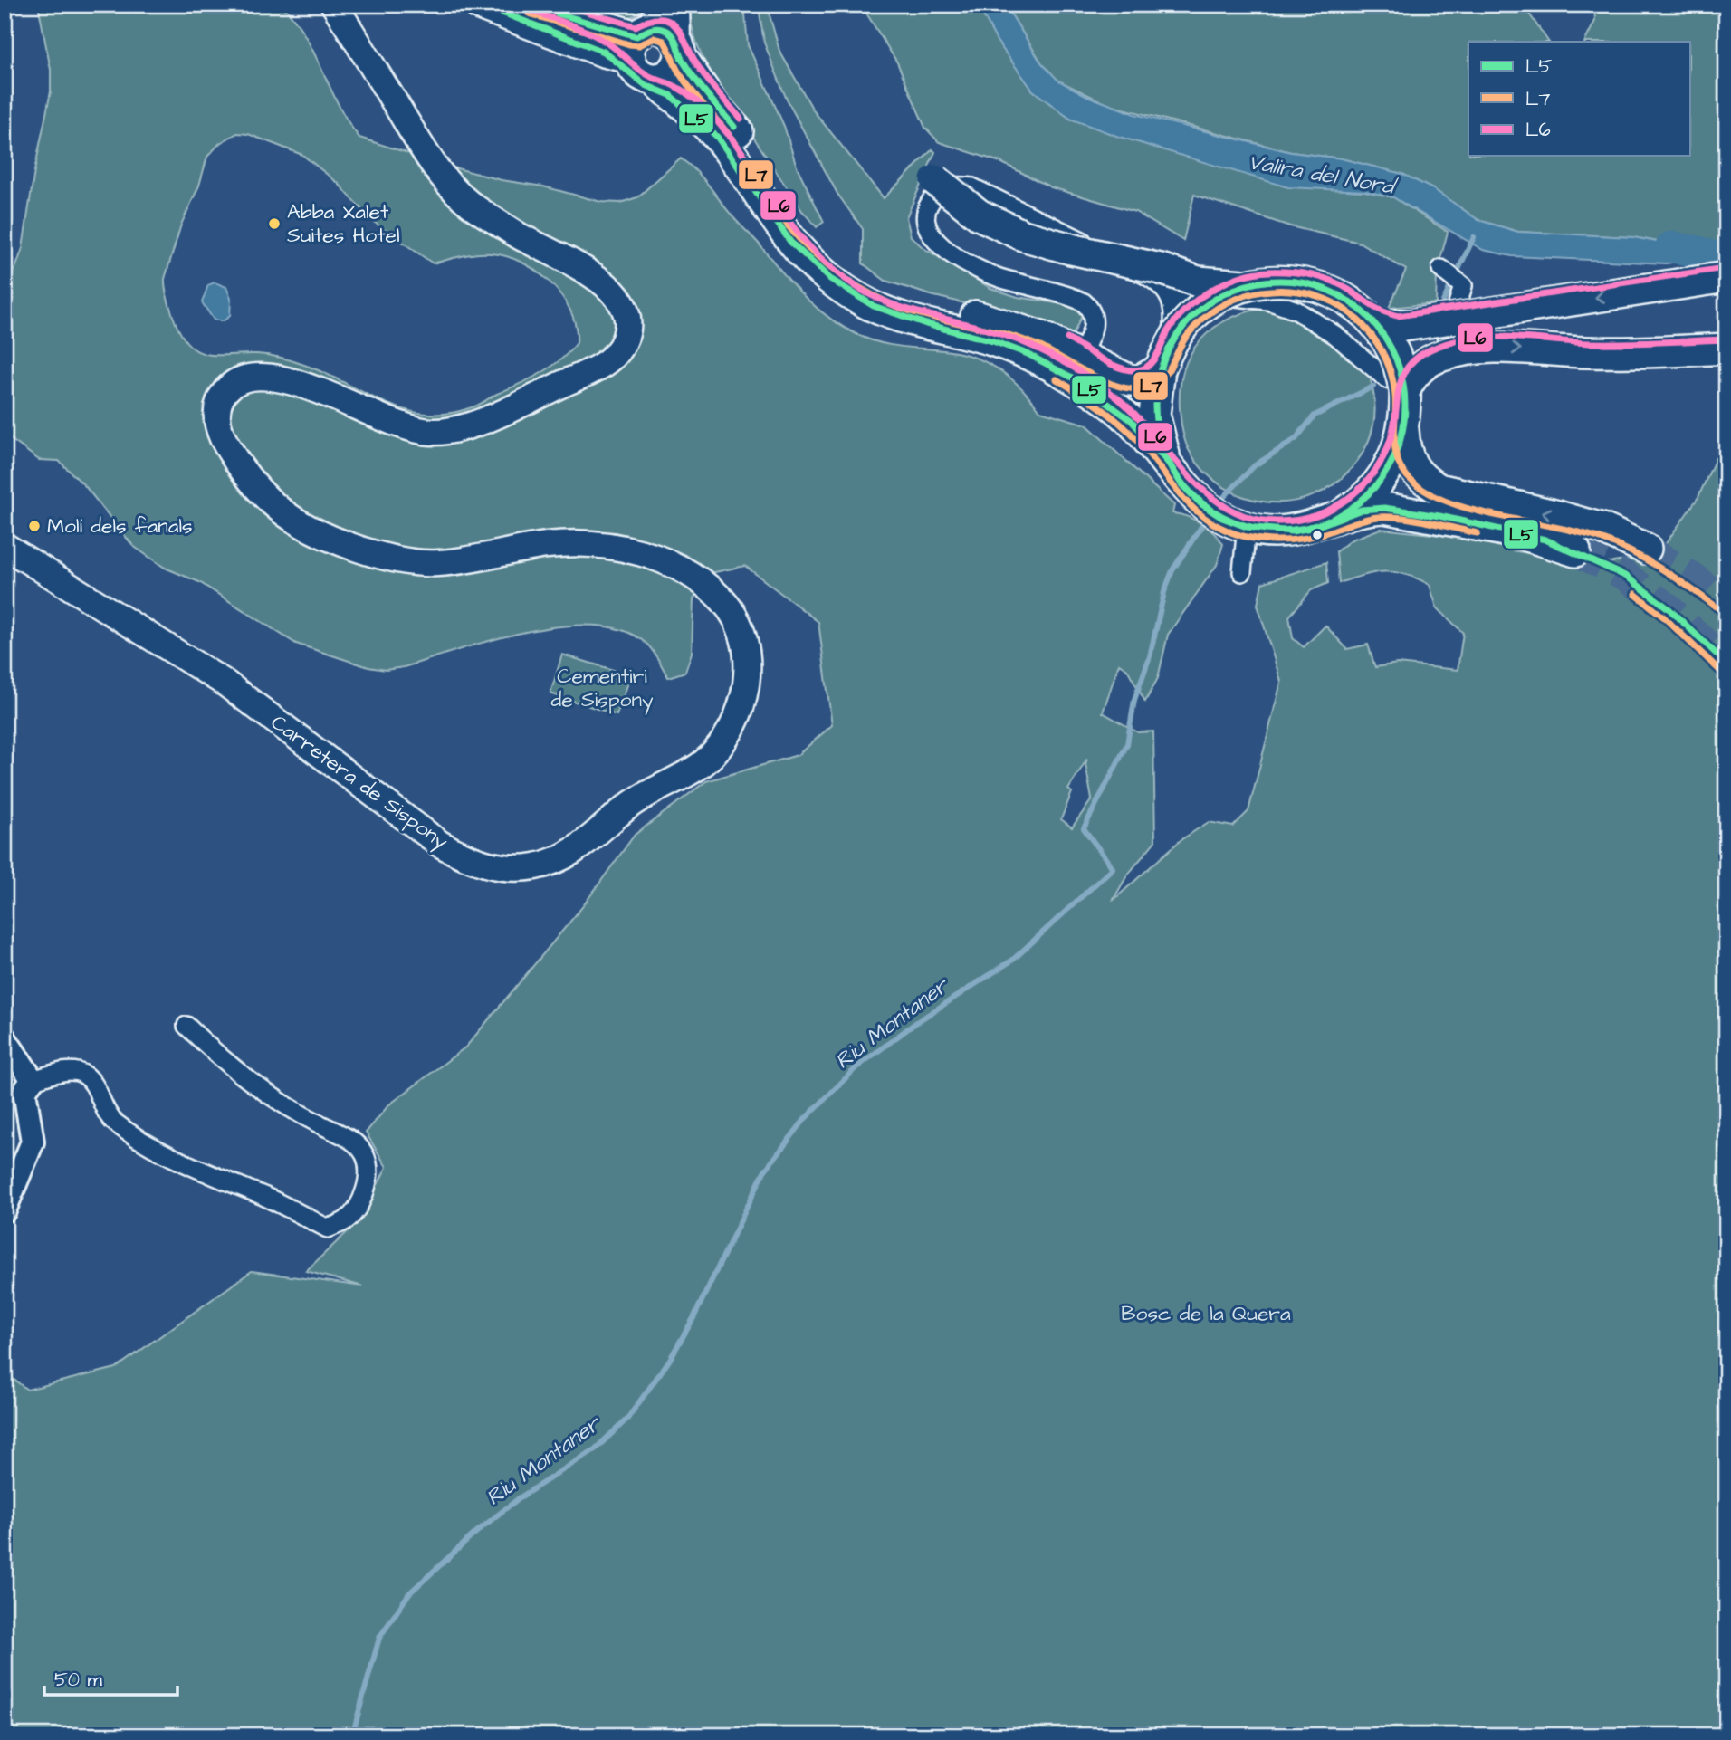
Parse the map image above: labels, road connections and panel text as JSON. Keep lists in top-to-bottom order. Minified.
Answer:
{"streets":{"main road":["Carretera de Sispony"]},"water":["Valira del Nord","Riu Montaner"],"parks":["Cementiri de Sispony","Bosc de la Quera"],"places":["Abba Xalet Suites Hotel","Molí dels fanals"],"lines":["transit line L5","transit line L6","transit line L7"],"legend":["L5","L7","L6"],"scale_bar":"50 m"}
